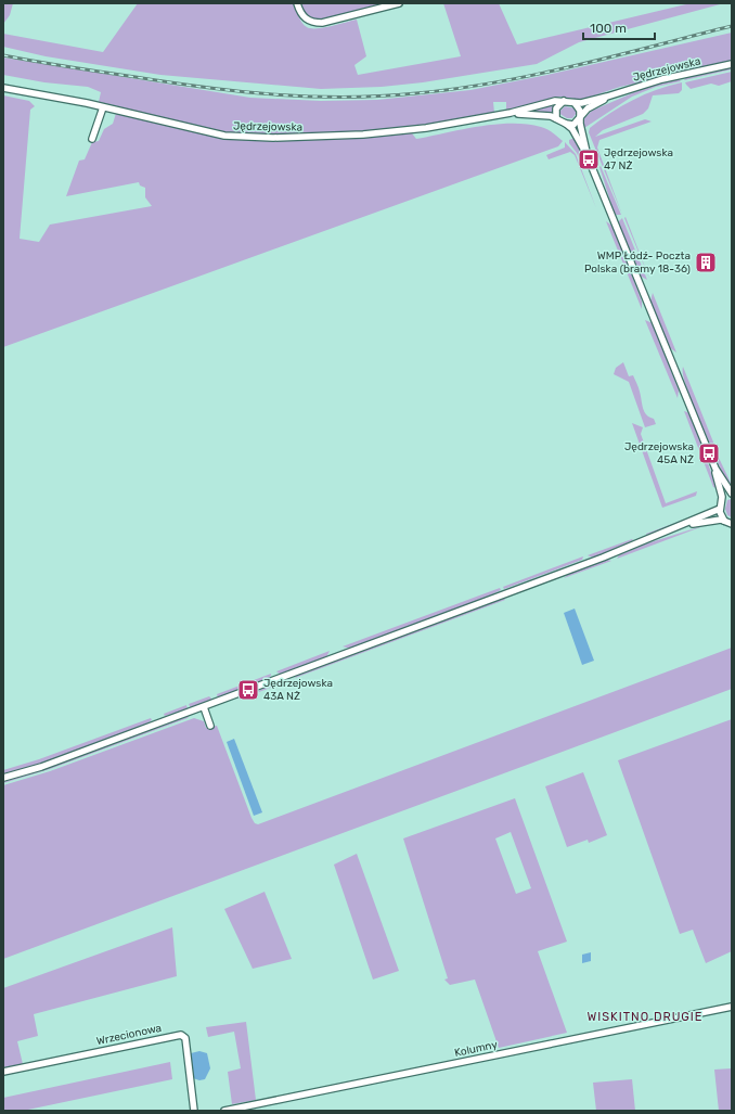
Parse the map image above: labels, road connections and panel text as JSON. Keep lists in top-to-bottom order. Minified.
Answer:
{"streets":{"street":["Jędrzejowska","Wrzecionowa","Kolumny"]},"districts":["WISKITNO DRUGIE"],"places":{"bus stop":["Jędrzejowska 47 NŻ","Jędrzejowska 45A NŻ","Jędrzejowska 43A NŻ"],"building":["WMP Łódź- Poczta Polska (bramy 18-36)"]},"scale_bar":"100 m"}
